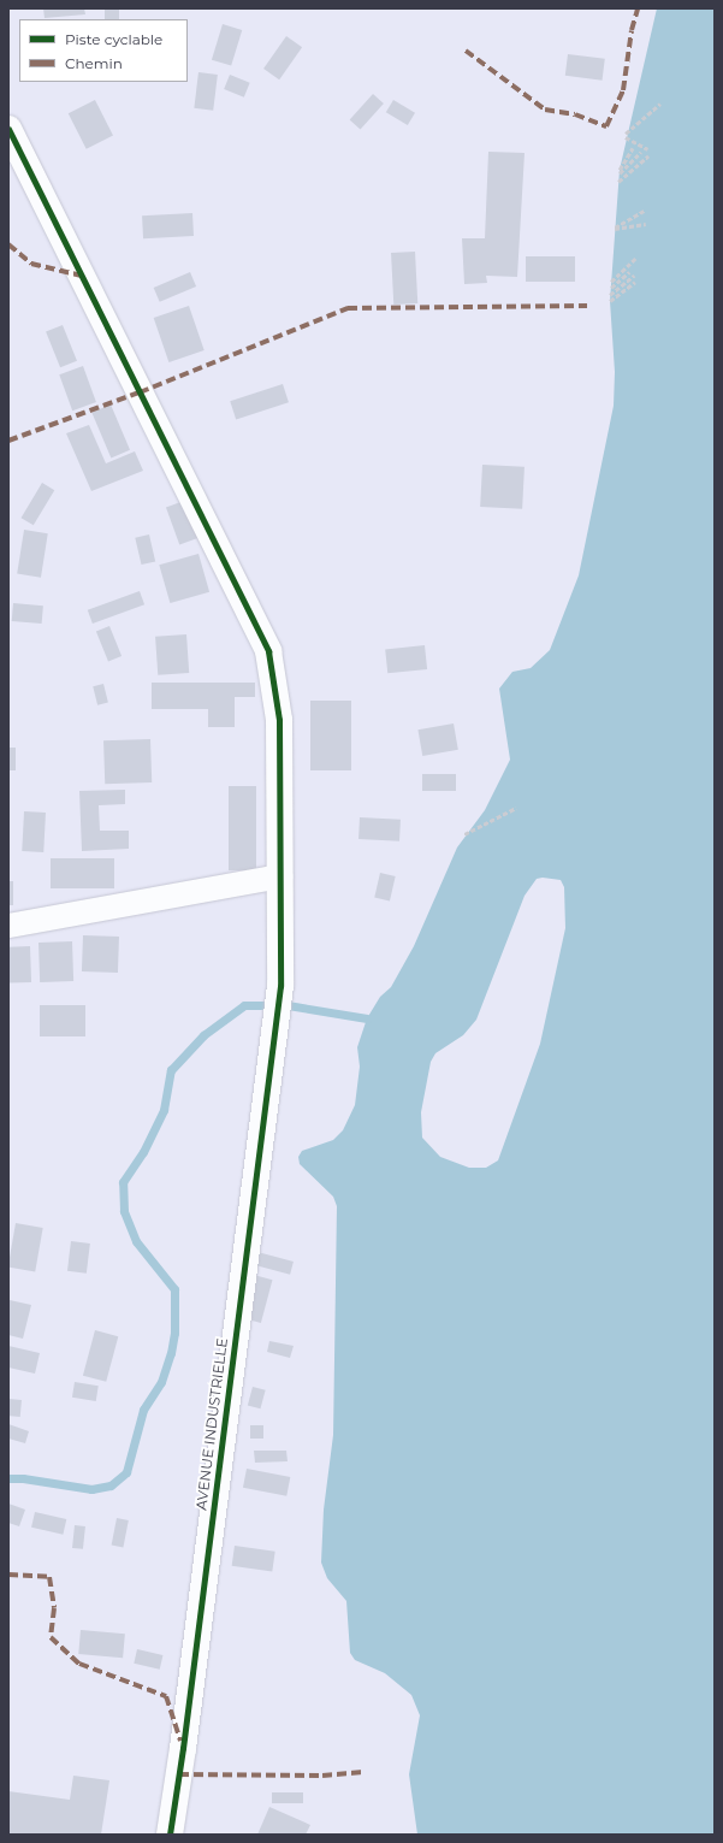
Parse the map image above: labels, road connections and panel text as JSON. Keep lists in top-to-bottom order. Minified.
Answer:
{"streets":{"street":["AVENUE INDUSTRIELLE"]},"legend":["Piste cyclable","Chemin"]}
